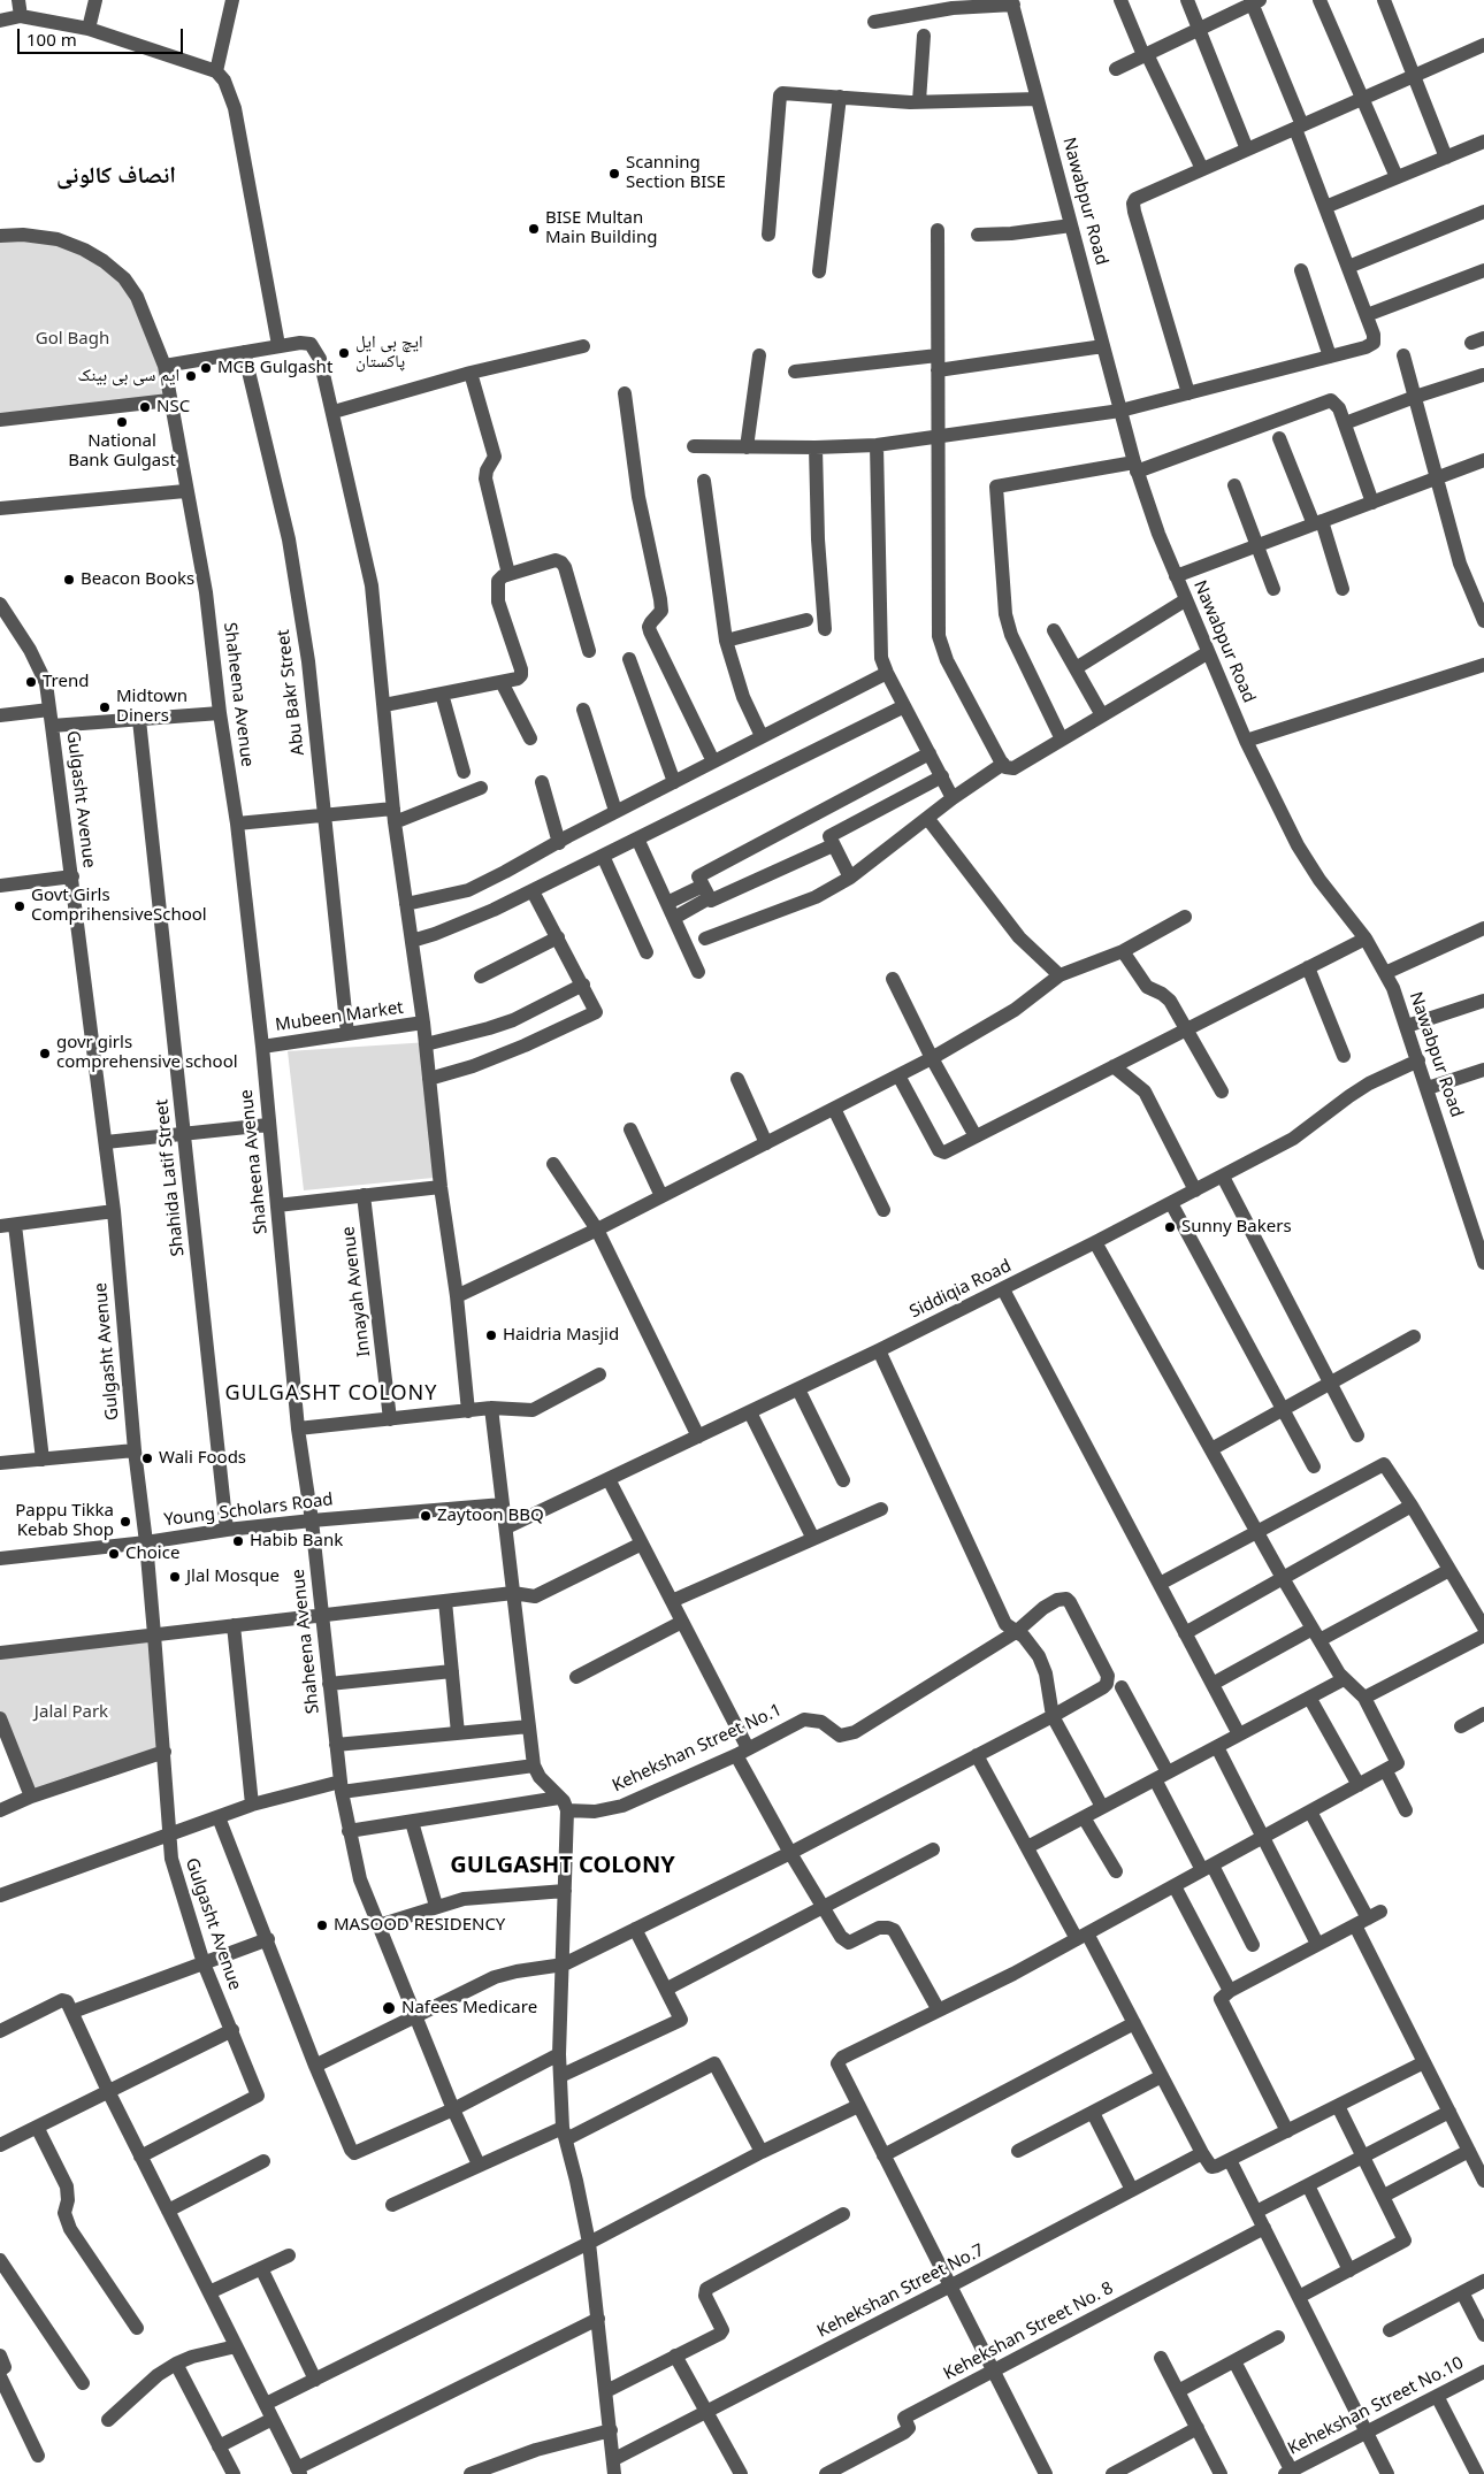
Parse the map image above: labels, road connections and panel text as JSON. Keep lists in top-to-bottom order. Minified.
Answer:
{"streets":{"street":["Nawabpur Road","Abu Bakr Street","Shaheena Avenue","Gulgasht Avenue","Mubeen Market","Shahida Latif Street","Siddiqia Road","Innayah Avenue","Young Scholars Road","Kehekshan Street No.1","Kehekshan Street No.7","Kehekshan Street No. 8","Kehekshan Street No.10"]},"crossings":[["Nawabpur Road","Siddiqia Road"],["Abu Bakr Street","Mubeen Market"],["Shaheena Avenue","Mubeen Market"],["Shaheena Avenue","Young Scholars Road"],["Shaheena Avenue","Kehekshan Street No.1"],["Gulgasht Avenue","Young Scholars Road"],["Shahida Latif Street","Young Scholars Road"]],"districts":["انصاف کالونی","GULGASHT COLONY","GULGASHT COLONY"],"parks":["Gol Bagh","Jalal Park"],"places":["Scanning Section BISE","BISE Multan Main Building","ایچ بی ایل پاکستان","MCB Gulgasht","ایم سی بی بینک","NSC","National Bank Gulgast","Beacon Books","Trend","Midtown Diners","Govt Girls ComprihensiveSchool","govr girls comprehensive school","Sunny Bakers","Haidria Masjid","Wali Foods","Zaytoon BBQ","Pappu Tikka Kebab Shop","Habib Bank","Choice","Jlal Mosque","MASOOD RESIDENCY","Nafees Medicare"],"scale_bar":"100 m"}
